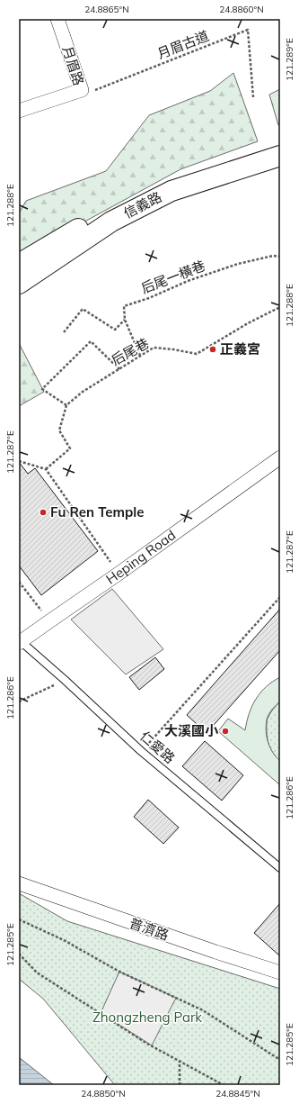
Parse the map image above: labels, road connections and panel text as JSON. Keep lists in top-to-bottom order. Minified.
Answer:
{"streets":{"main road":["信義路"],"street":["月眉路","Heping Road","普濟路"],"lane":["仁愛路"],"path":["月眉古道","后尾一橫巷","后尾巷"]},"crossings":[["月眉古道","月眉路"],["Heping Road","仁愛路"]],"parks":["Zhongzheng Park"],"places":["正義宮","Fu Ren Temple","大溪國小"],"coordinates":["24.8865°N","24.8860°N","121.289°E","121.288°E","121.287°E","121.286°E","121.285°E","24.8850°N","24.8845°N"]}
